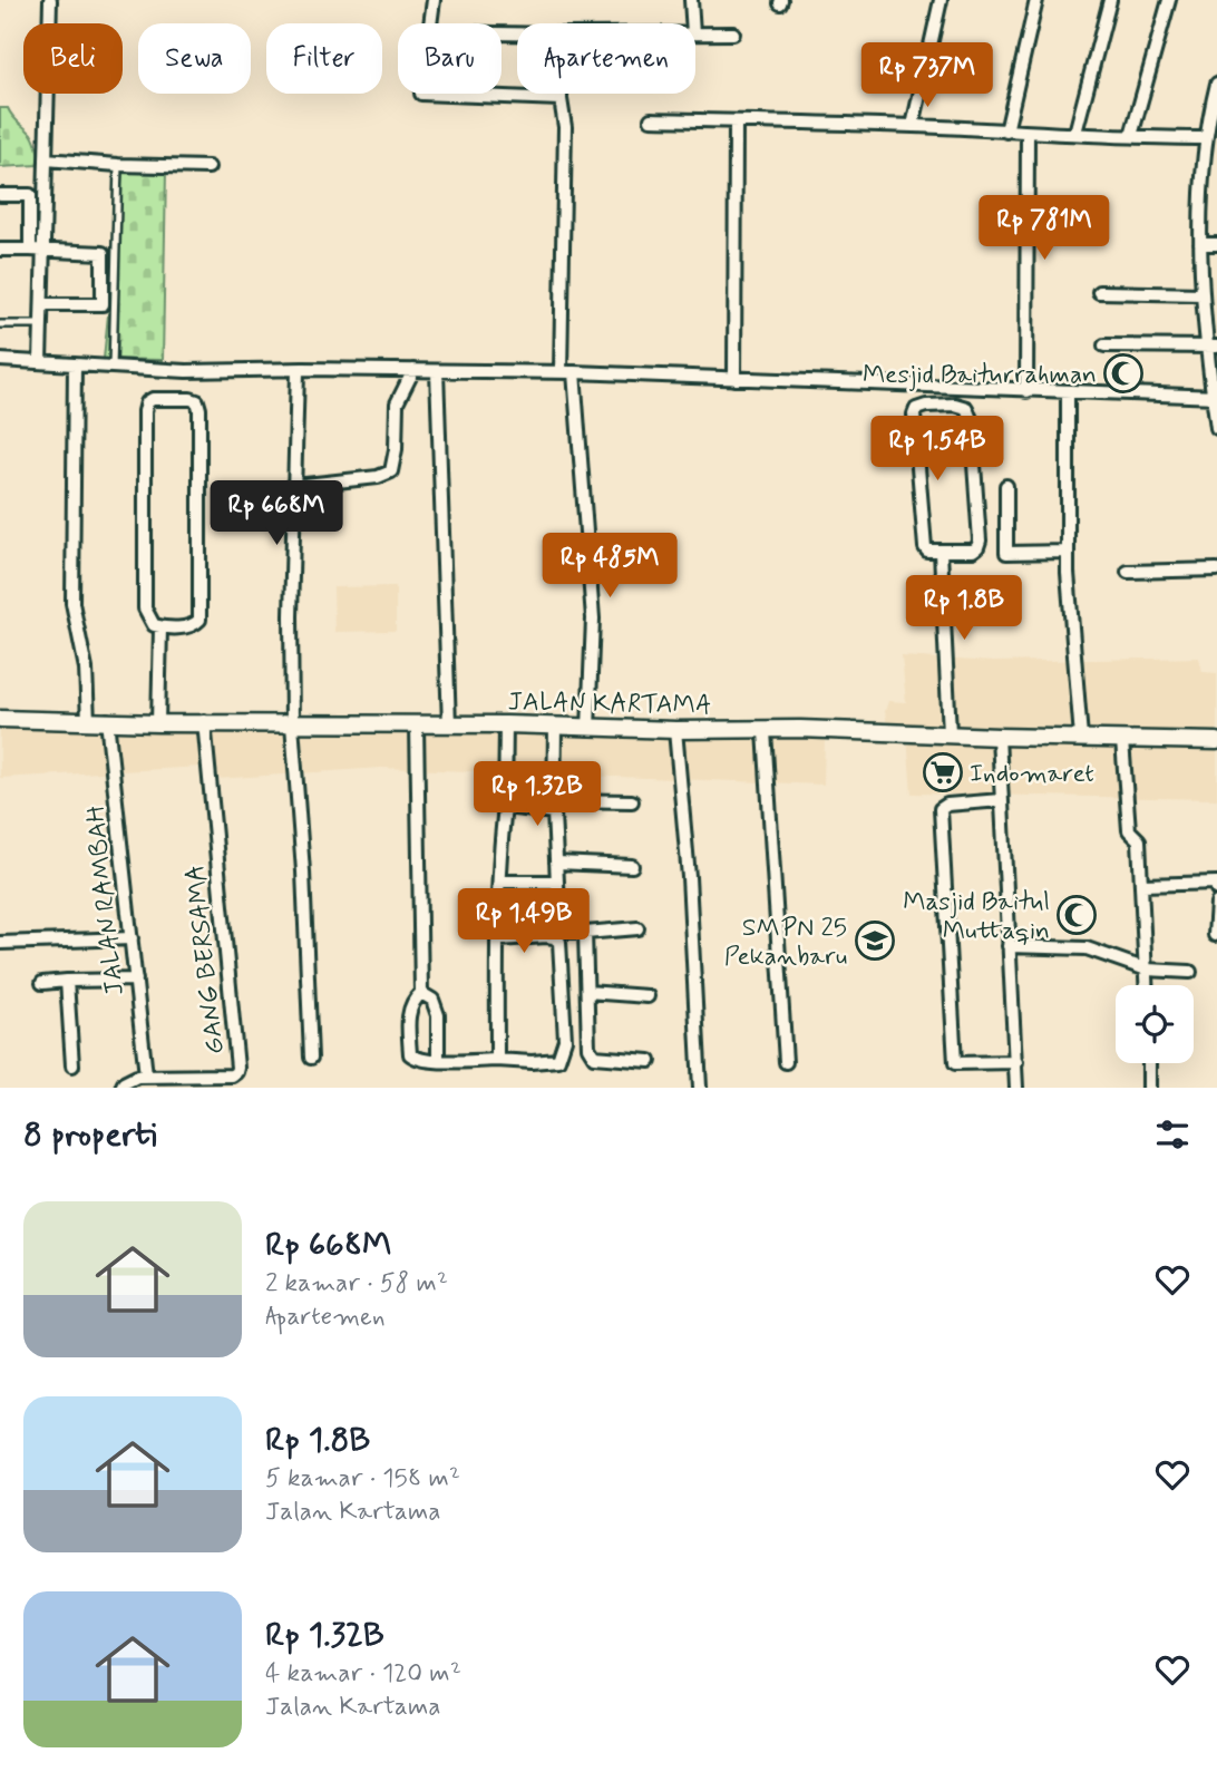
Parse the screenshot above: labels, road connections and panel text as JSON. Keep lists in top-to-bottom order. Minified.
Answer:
{"streets":{"main road":["JALAN KARTAMA"],"street":["JALAN RAMBAH","GANG BERSAMA"]},"crossings":[["JALAN KARTAMA","JALAN RAMBAH"],["JALAN KARTAMA","GANG BERSAMA"],["JALAN RAMBAH","GANG BERSAMA"]],"places":{"mosque":["Mesjid Baiturrahman","Masjid Baitul Muttaqin"],"supermarket":["Indomaret"],"school or university":["SMPN 25 Pekanbaru"]},"page":{"chip":["Beli","Sewa","Filter","Baru","Apartemen"],"price":["Rp 737M","Rp 781M","Rp 1.54B","Rp 668M","Rp 485M","Rp 1.8B","Rp 1.32B","Rp 1.49B"],"heading":"8 properti","list":[{"name":"Rp 668M","note":"2 kamar · 58 m² · Apartemen"},{"name":"Rp 1.8B","note":"5 kamar · 158 m² · Jalan Kartama"},{"name":"Rp 1.32B","note":"4 kamar · 120 m² · Jalan Kartama"}]}}
